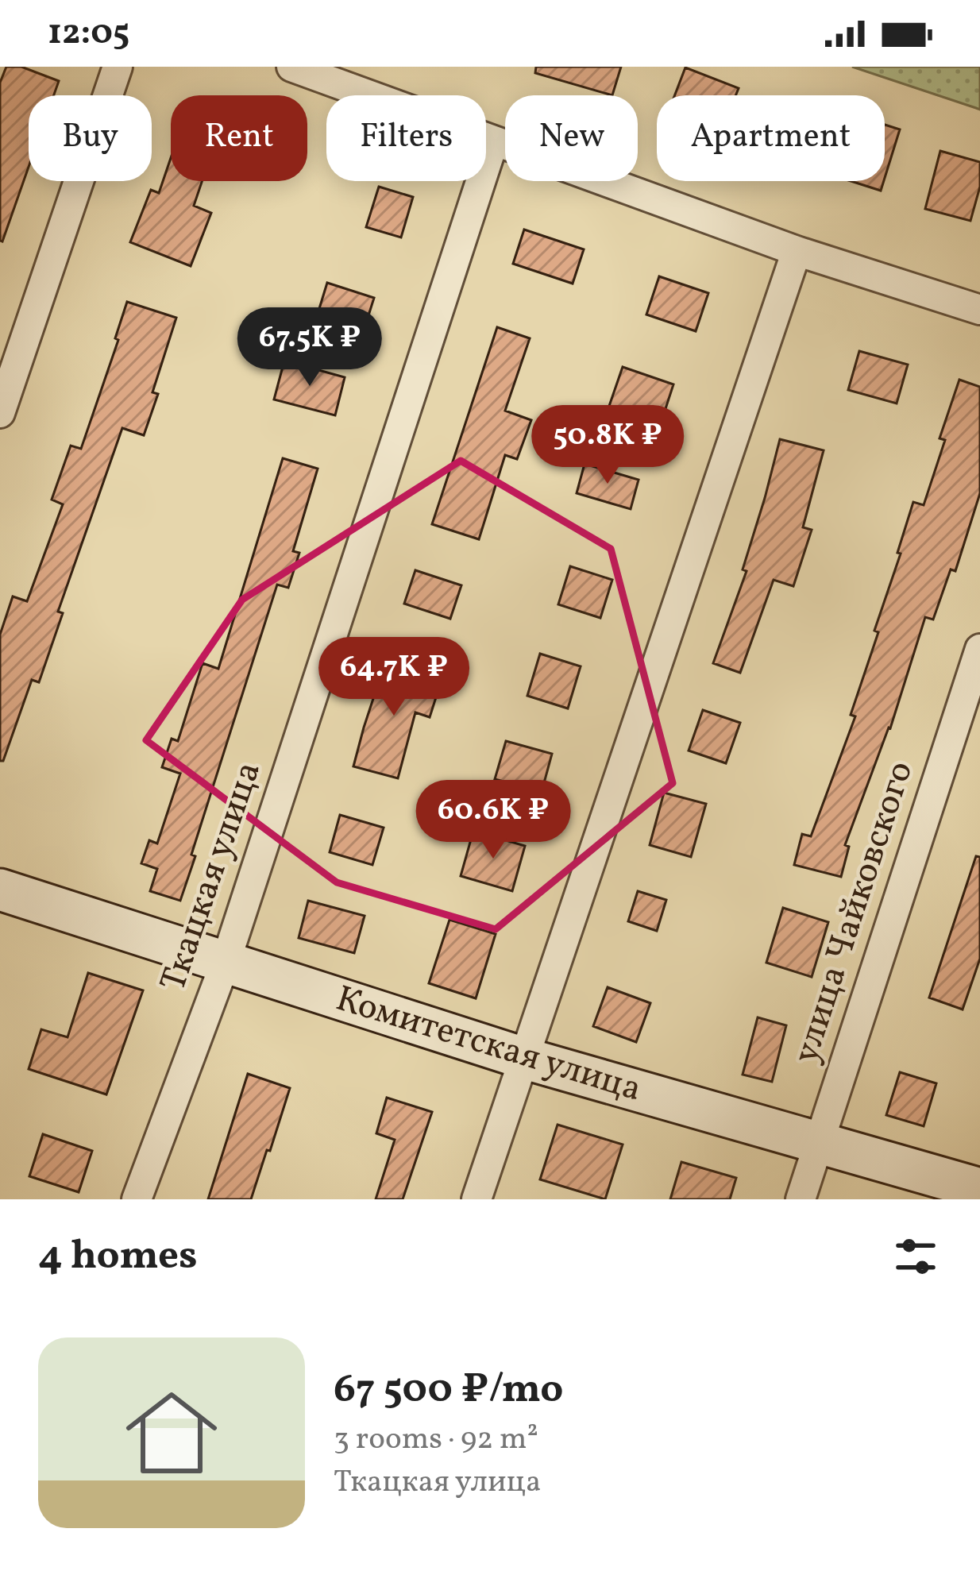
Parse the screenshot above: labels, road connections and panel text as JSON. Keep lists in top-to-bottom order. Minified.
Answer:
{"streets":{"street":["Ткацкая улица","улица Чайковского","Комитетская улица"]},"crossings":[["Ткацкая улица","Комитетская улица"],["улица Чайковского","Комитетская улица"]],"page":{"status":"12:05","chip":["Buy","Rent","Filters","New","Apartment"],"price":["67.5K ₽","50.8K ₽","64.7K ₽","60.6K ₽"],"heading":"4 homes","list":[{"name":"67 500 ₽/mo","note":"3 rooms · 92 m² · Ткацкая улица"}]}}
